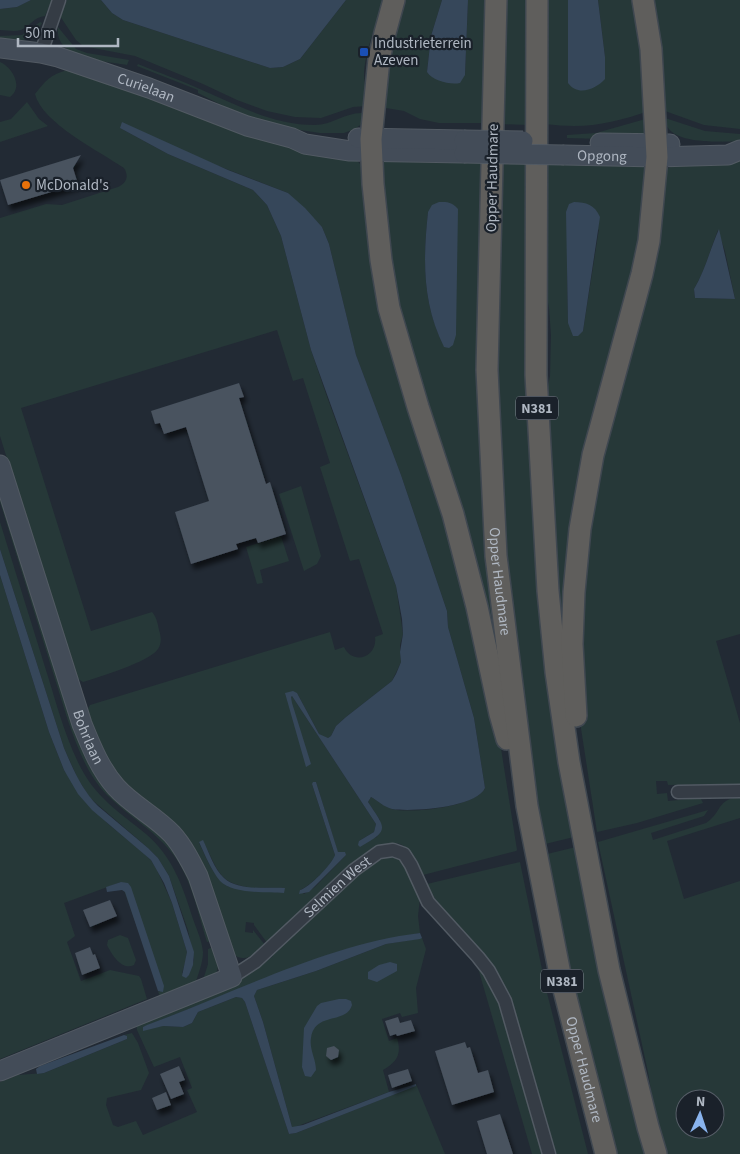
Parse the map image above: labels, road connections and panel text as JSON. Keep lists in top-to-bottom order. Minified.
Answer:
{"streets":{"highway":["Opper Haudmare","N381"],"main road":["Curielaan","Opgong","Bohrlaan","Selmien West"]},"crossings":[["Curielaan","Opgong"],["Curielaan","N381"],["Opgong","N381"],["Opper Haudmare","N381"],["Bohrlaan","Selmien West"]],"places":{"transit":["Industrieterrein Azeven"],"other":["McDonald's"]},"scale_bar":"50 m","north":"top"}
